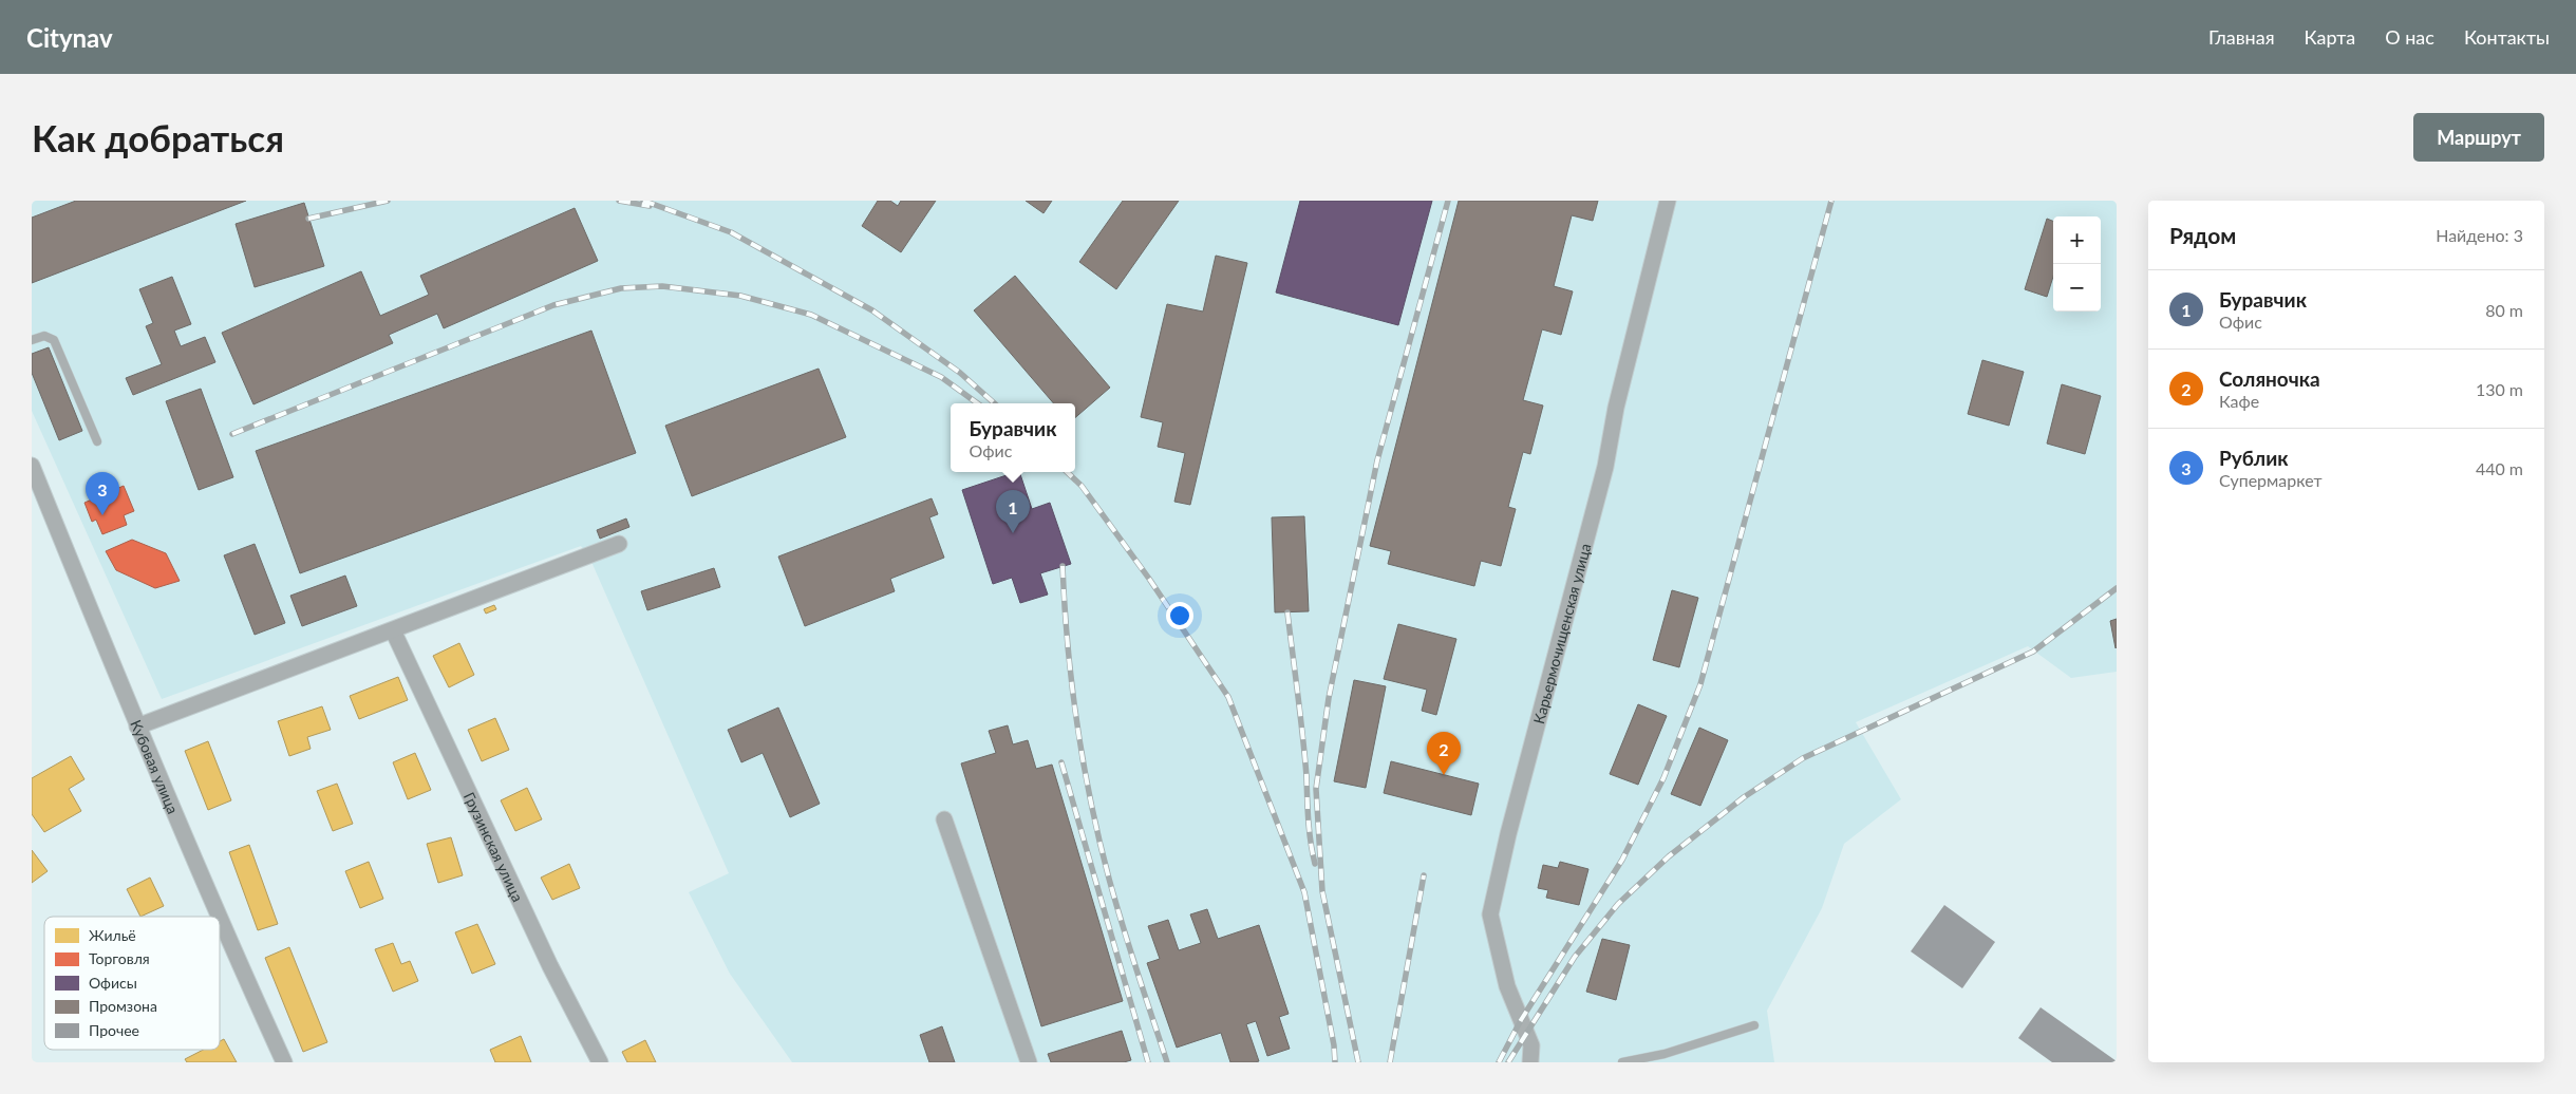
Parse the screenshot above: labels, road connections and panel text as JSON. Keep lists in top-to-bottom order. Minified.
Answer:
{"streets":{"street":["Карьермочищенская улица","Кубовая улица","Грузинская улица"]},"legend":["Жильё","Торговля","Офисы","Промзона","Прочее"],"page":{"header":"Citynav","nav":["Главная","Карта","О нас","Контакты"],"buttons":"Маршрут","title":"Как добраться","heading":["Рядом","Найдено: 3"],"map_buttons":["+","−"],"list":[{"mark":"1","name":"Буравчик","note":"Офис","value":"80 m"},{"mark":"2","name":"Соляночка","note":"Кафе","value":"130 m"},{"mark":"3","name":"Рублик","note":"Супермаркет","value":"440 m"}],"popup":["Буравчик","Офис"],"pins":["3","1","2"]}}
